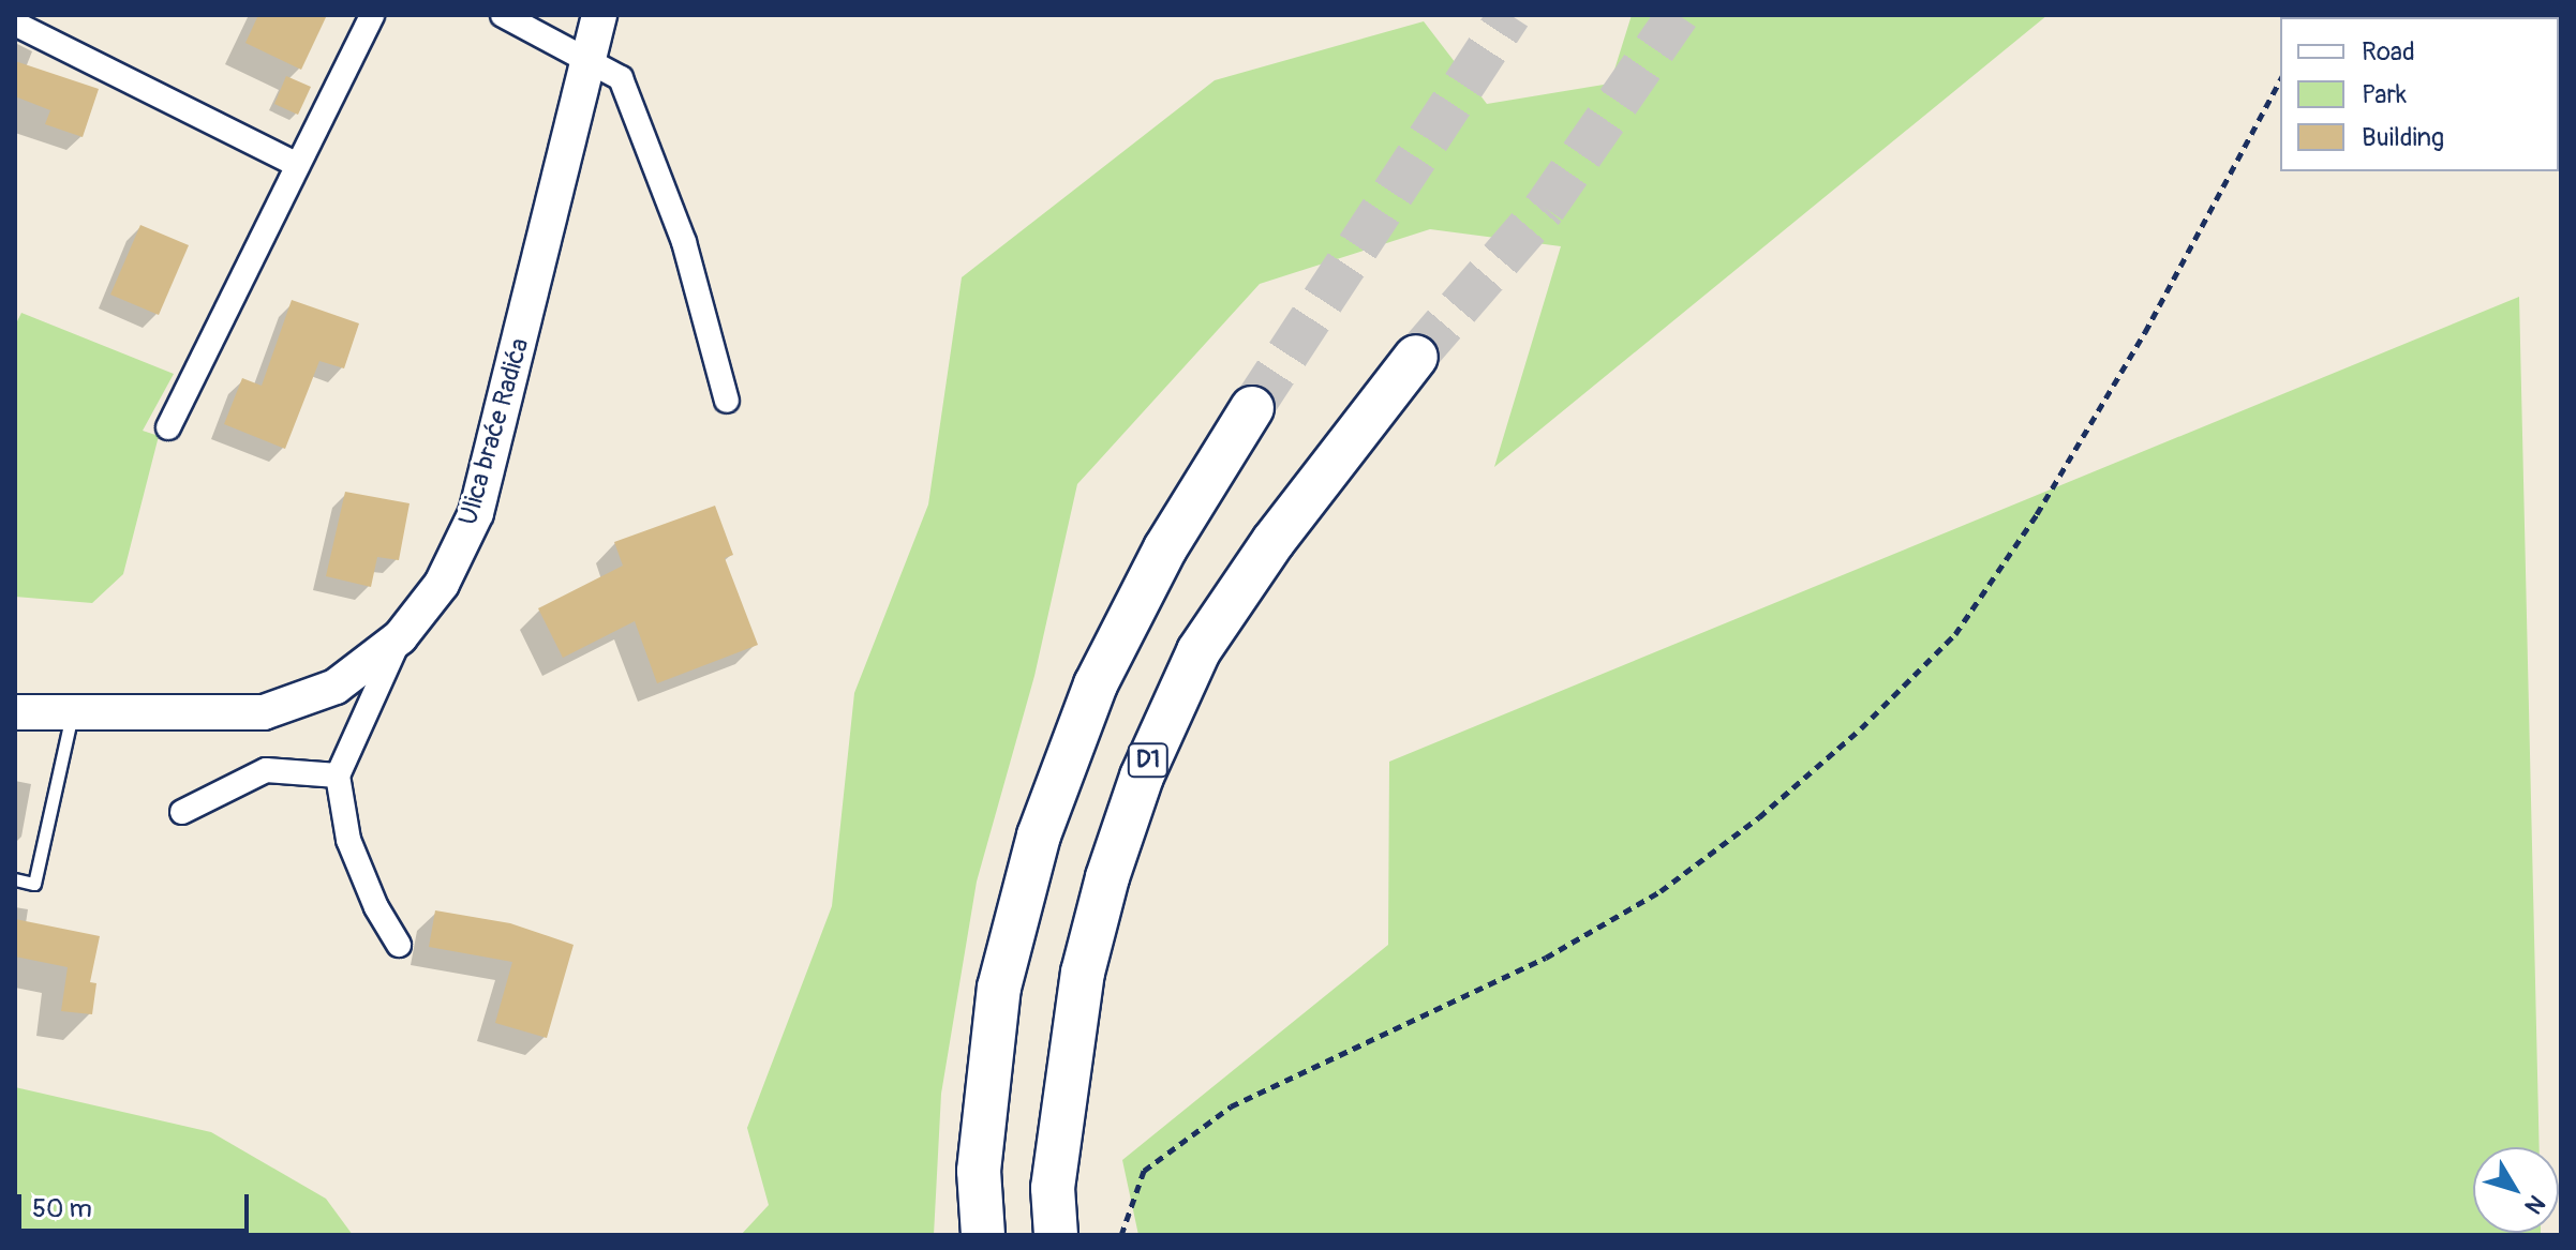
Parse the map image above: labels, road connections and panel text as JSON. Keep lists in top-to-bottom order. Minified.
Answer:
{"streets":{"highway":["D1"],"main road":["Ulica braće Radića"]},"legend":["Road","Park","Building"],"scale_bar":"50 m","north":"bottom right"}
